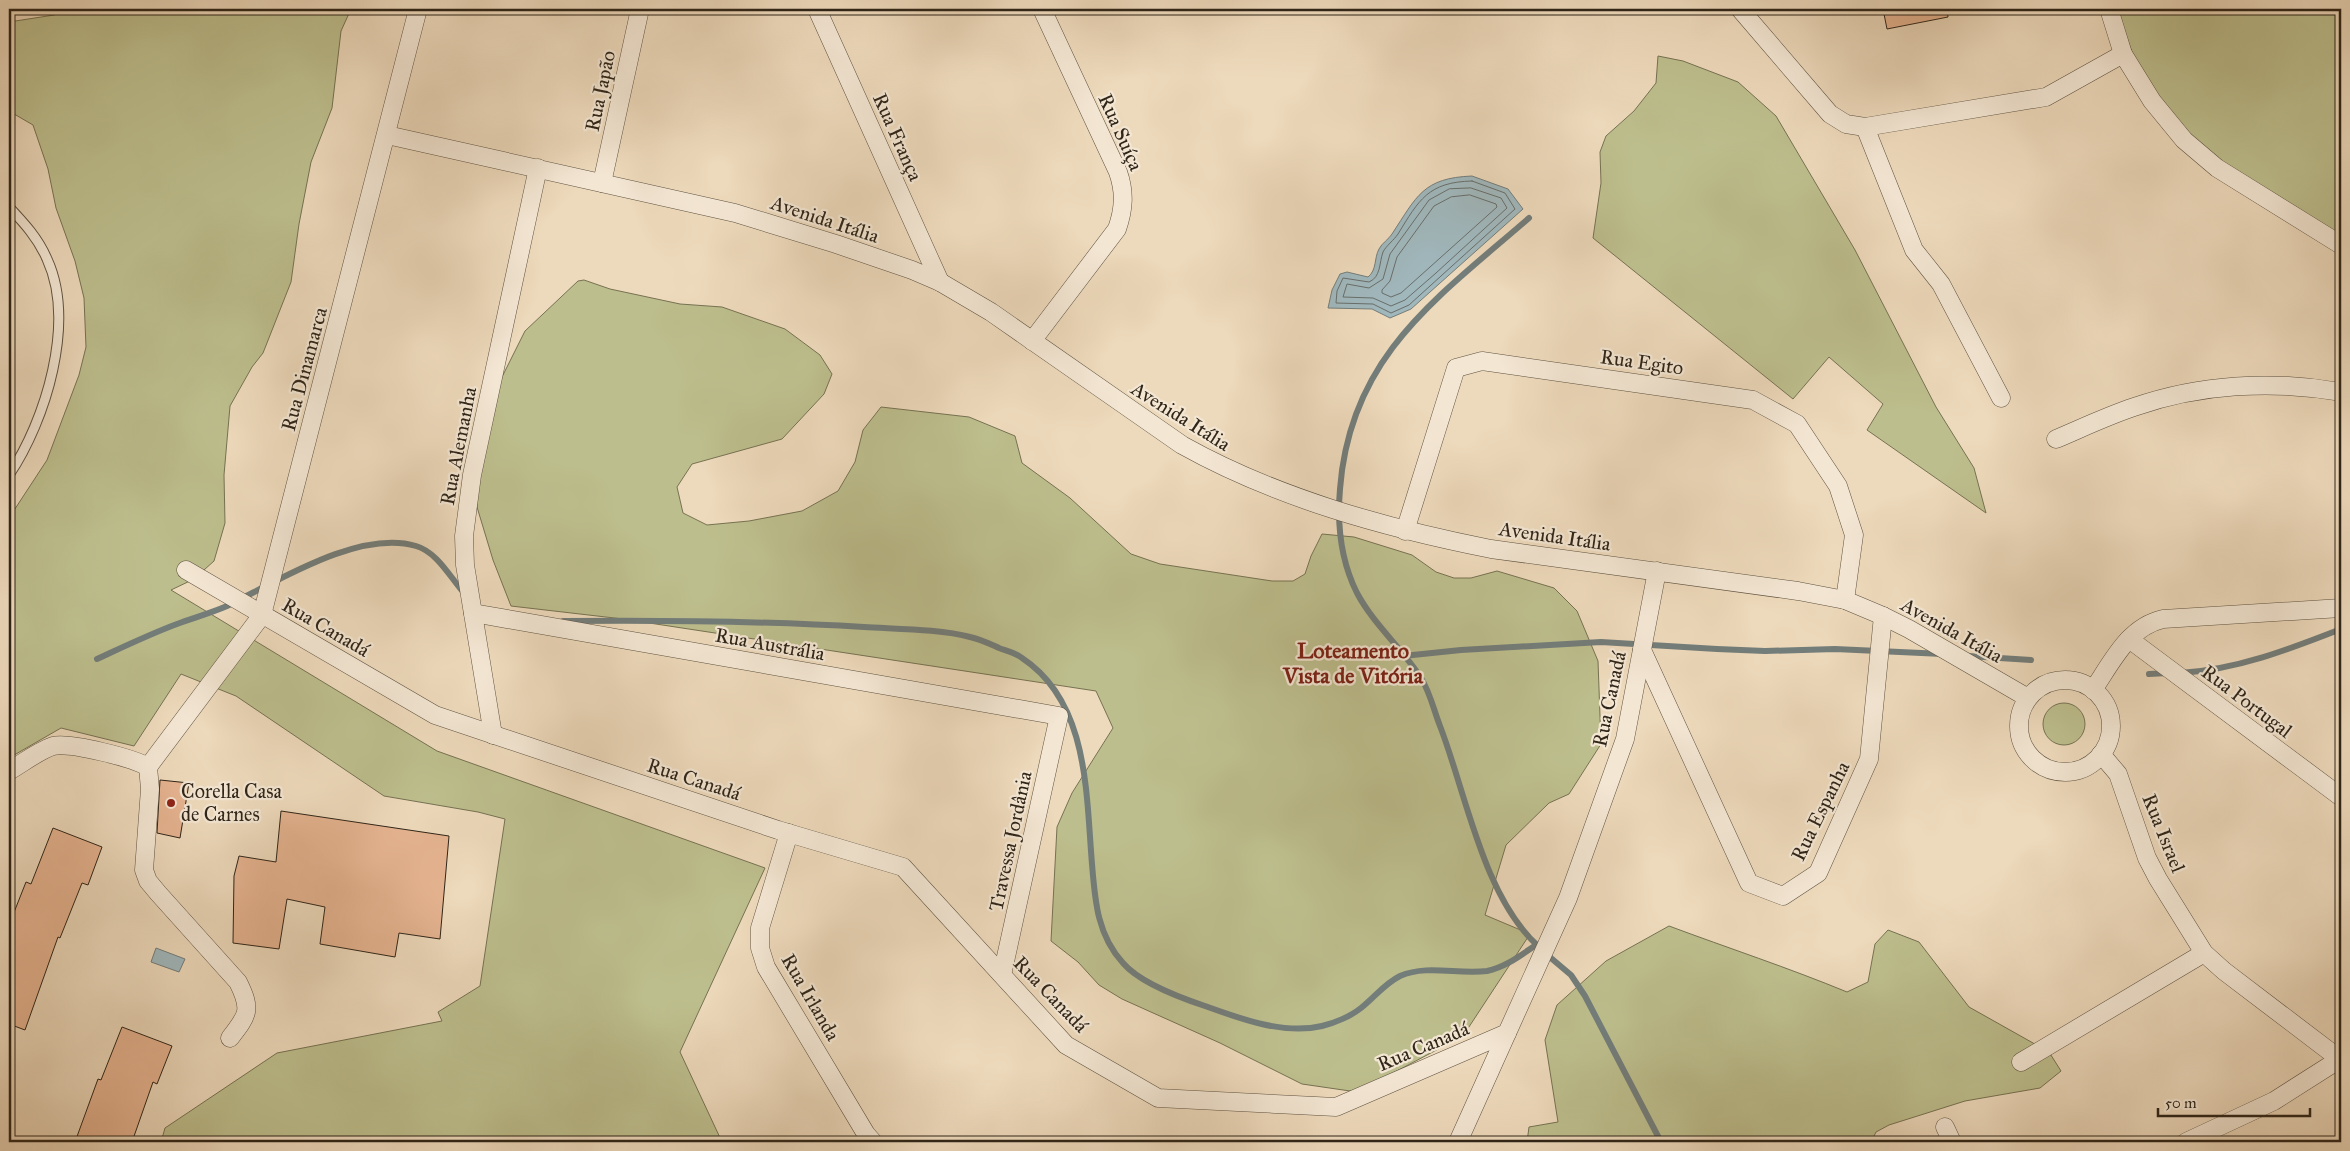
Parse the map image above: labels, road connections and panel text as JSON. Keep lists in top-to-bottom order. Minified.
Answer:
{"streets":{"street":["Rua Japão","Rua Suíça","Rua França","Avenida Itália","Rua Egito","Rua Dinamarca","Rua Alemanha","Rua Canadá","Rua Austrália","Rua Portugal","Rua Espanha","Rua Israel","Travessa Jordânia","Rua Irlanda"]},"crossings":[["Rua Japão","Avenida Itália"],["Rua Suíça","Avenida Itália"],["Rua França","Avenida Itália"],["Avenida Itália","Rua Egito"],["Avenida Itália","Rua Dinamarca"],["Avenida Itália","Rua Alemanha"],["Avenida Itália","Rua Canadá"],["Avenida Itália","Rua Espanha"],["Avenida Itália","Rua Israel"],["Rua Dinamarca","Rua Canadá"],["Rua Alemanha","Rua Canadá"],["Rua Alemanha","Rua Austrália"],["Rua Canadá","Rua Espanha"],["Rua Canadá","Travessa Jordânia"],["Rua Canadá","Rua Irlanda"],["Rua Austrália","Travessa Jordânia"]],"districts":["Loteamento Vista de Vitória"],"places":["Corella Casa de Carnes"],"scale_bar":"50 m"}
